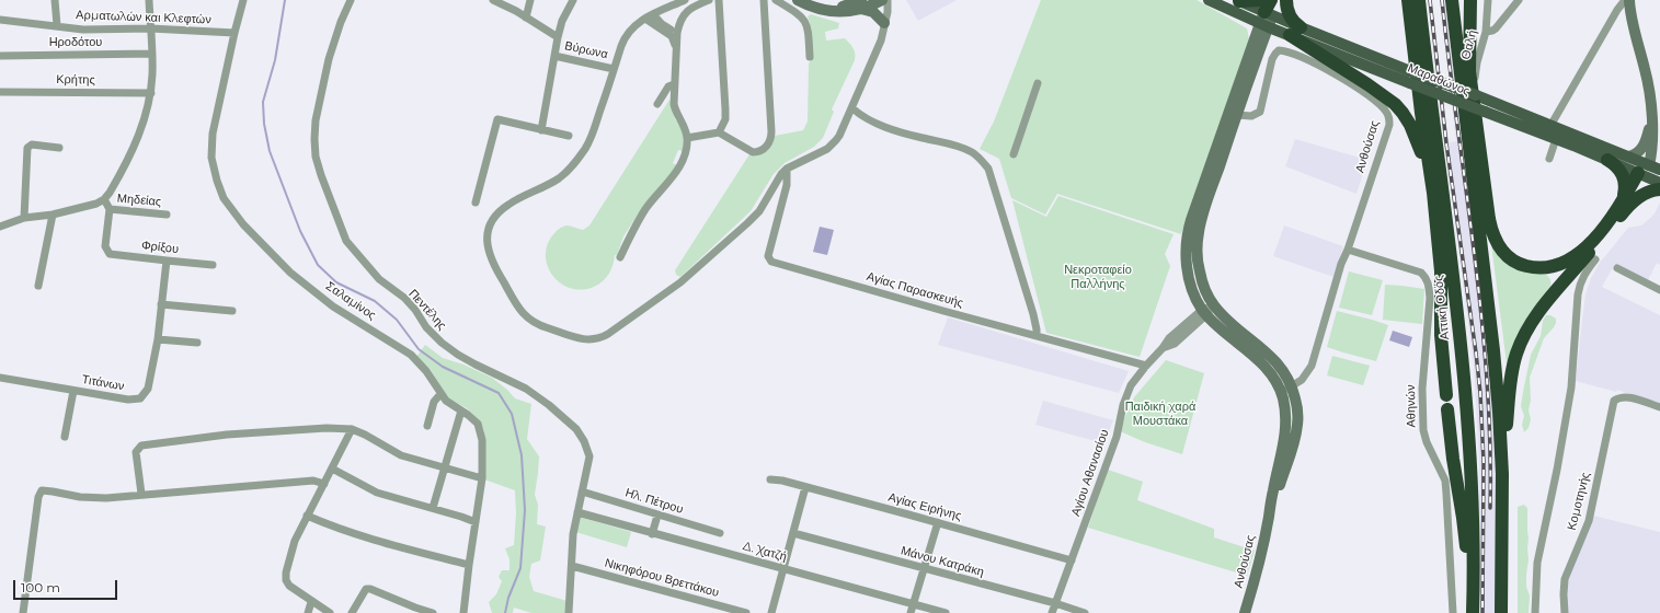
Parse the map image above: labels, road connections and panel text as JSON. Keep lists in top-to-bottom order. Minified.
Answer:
{"streets":{"highway":["Αττική Οδός"],"main road":["Μαραθώνος"],"street":["Αρματωλών και Κλεφτών","Ηροδότου","Θαλή","Βύρωνα","Κρήτης","Ανθούσας","Μηδείας","Φρίξου","Αγίας Παρασκευής","Σαλαμίνος","Πεντέλης","Τιτάνων","Αθηνών","Αγίου Αθανασίου","Ηλ. Πέτρου","Κομοτηνής","Αγίας Ειρήνης","Δ. Χατζή","Μάνου Κατράκη","Νικηφόρου Βρεττάκου"]},"crossings":[["Αρματωλών και Κλεφτών","Σαλαμίνος"],["Θαλή","Μαραθώνος"],["Μαραθώνος","Ανθούσας"],["Ανθούσας","Αθηνών"],["Ανθούσας","Αγίου Αθανασίου"],["Μηδείας","Φρίξου"],["Φρίξου","Τιτάνων"],["Αγίας Παρασκευής","Αγίου Αθανασίου"],["Πεντέλης","Ηλ. Πέτρου"],["Πεντέλης","Δ. Χατζή"],["Πεντέλης","Νικηφόρου Βρεττάκου"],["Αγίου Αθανασίου","Αγίας Ειρήνης"],["Αγίου Αθανασίου","Μάνου Κατράκη"]],"parks":["Νεκροταφείο Παλλήνης","Παιδική χαρά Μουστάκα"],"scale_bar":"100 m"}
